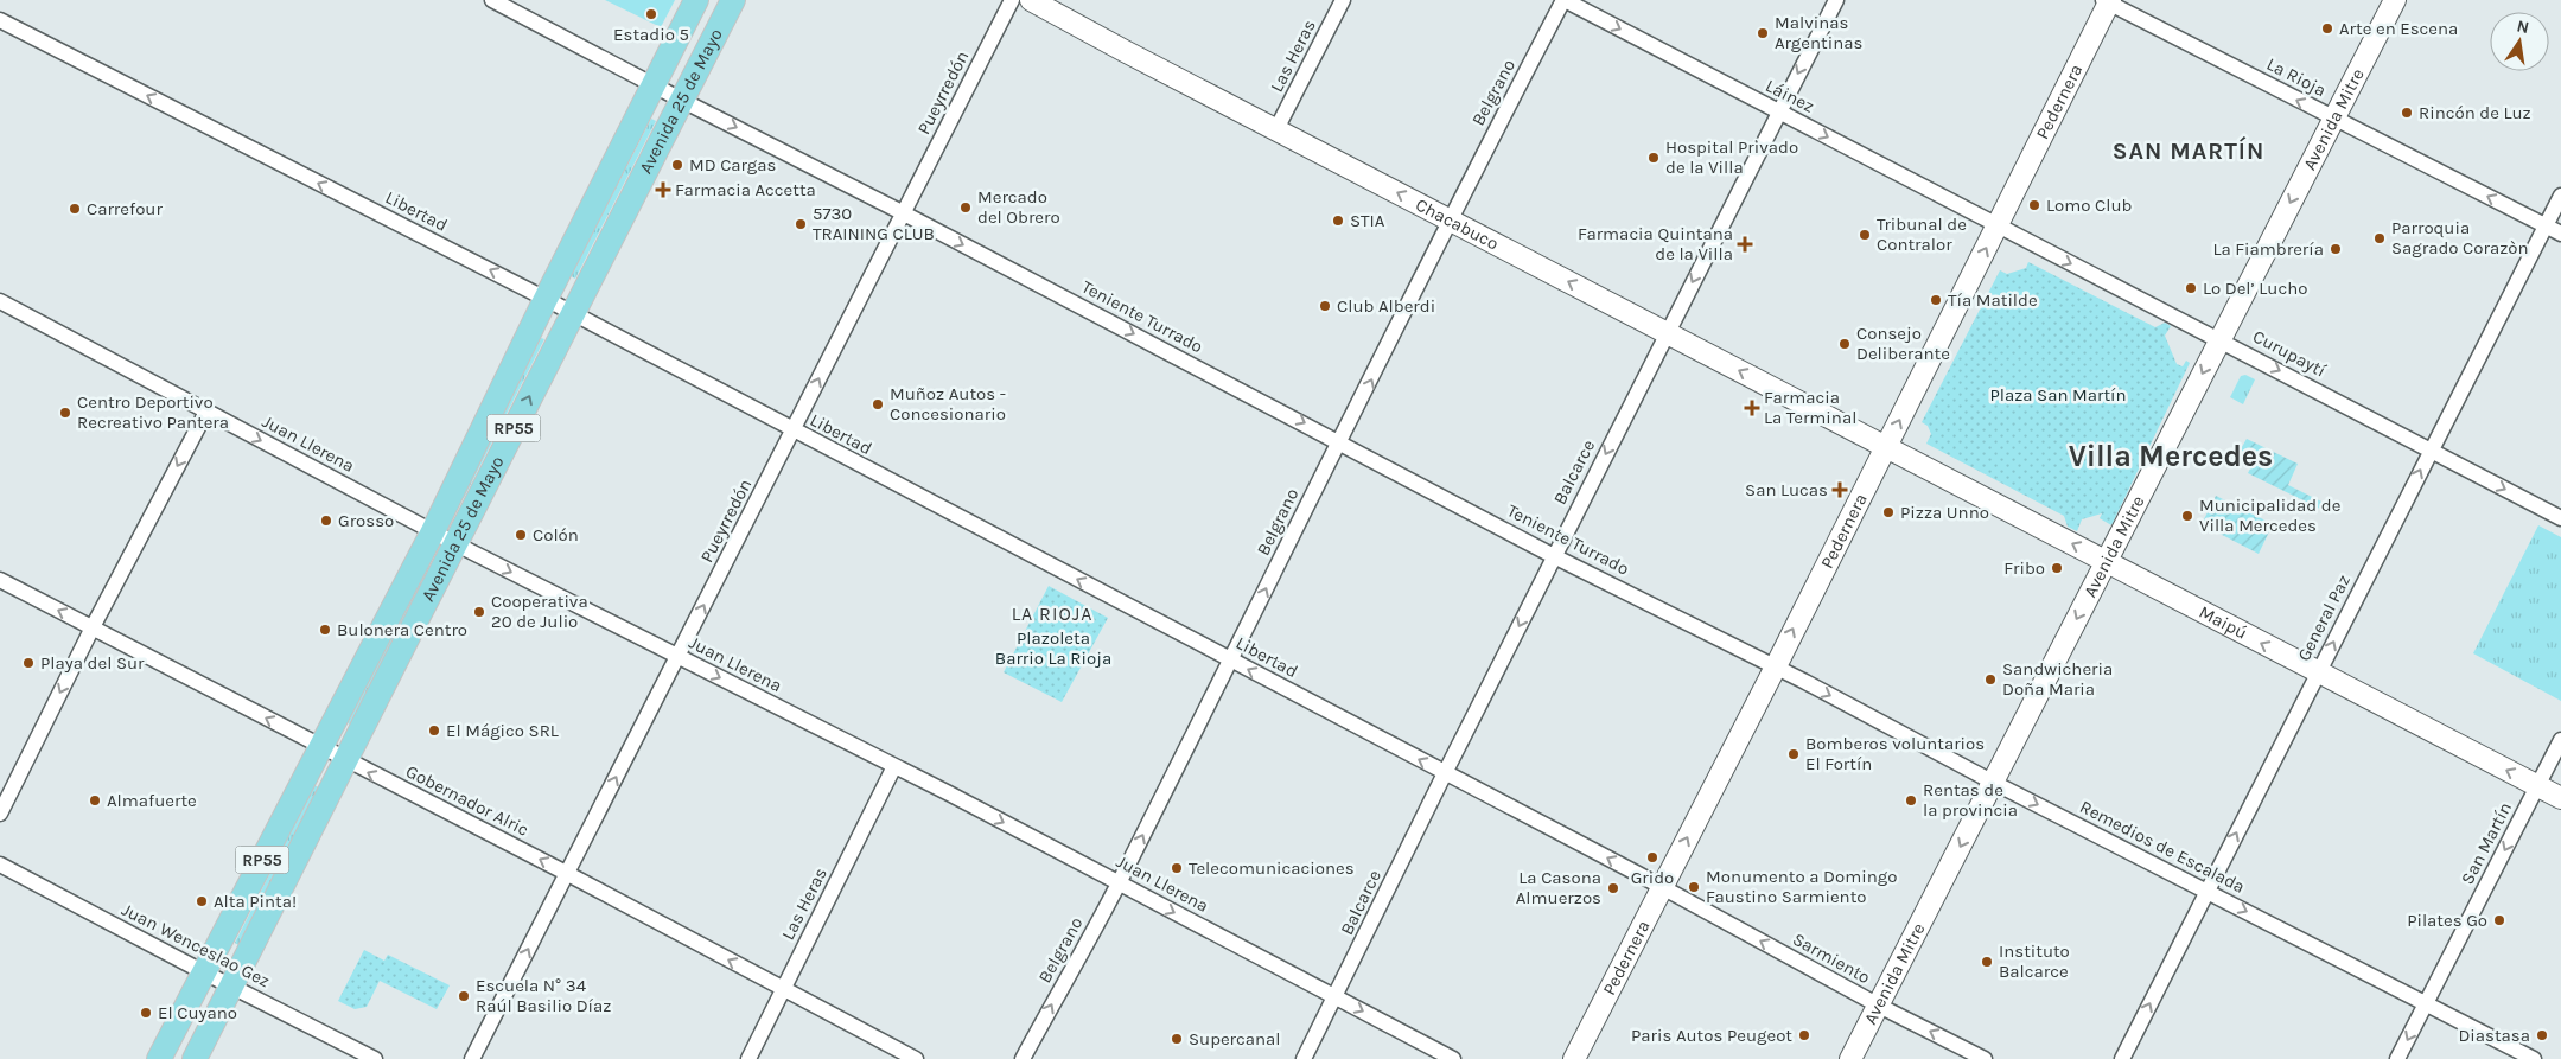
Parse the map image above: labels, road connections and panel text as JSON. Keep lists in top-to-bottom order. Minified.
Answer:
{"streets":{"main road":["Avenida 25 de Mayo","RP55"],"street":["Las Heras","La Rioja","Pueyrredón","Belgrano","Láinez","Pedernera","Avenida Mitre","Libertad","Chacabuco","Teniente Turrado","Curupaytí","Juan Llerena","Balcarce","General Paz","Maipú","Gobernador Alric","San Martín","Remedios de Escalada","Juan Wenceslao Gez","Sarmiento"]},"crossings":[["Las Heras","Chacabuco"],["Las Heras","Juan Llerena"],["Las Heras","Gobernador Alric"],["La Rioja","Pedernera"],["La Rioja","Avenida Mitre"],["La Rioja","General Paz"],["Pueyrredón","Libertad"],["Pueyrredón","Teniente Turrado"],["Pueyrredón","Juan Llerena"],["Pueyrredón","Gobernador Alric"],["Belgrano","Láinez"],["Belgrano","Libertad"],["Belgrano","Chacabuco"],["Belgrano","Teniente Turrado"],["Belgrano","Juan Llerena"],["Láinez","Pedernera"],["Láinez","Curupaytí"],["Láinez","Balcarce"],["Avenida 25 de Mayo","Libertad"],["Avenida 25 de Mayo","Teniente Turrado"],["Avenida 25 de Mayo","Juan Llerena"],["Avenida 25 de Mayo","Gobernador Alric"],["Avenida 25 de Mayo","Juan Wenceslao Gez"],["Pedernera","Libertad"],["Pedernera","Chacabuco"],["Pedernera","Teniente Turrado"],["Pedernera","Curupaytí"],["Pedernera","Maipú"],["Pedernera","Remedios de Escalada"],["Pedernera","Sarmiento"],["Avenida Mitre","Curupaytí"],["Avenida Mitre","Maipú"],["Avenida Mitre","Remedios de Escalada"],["Avenida Mitre","Sarmiento"],["Libertad","Balcarce"],["Libertad","Sarmiento"],["Chacabuco","Balcarce"],["Chacabuco","Maipú"],["Teniente Turrado","Balcarce"],["Teniente Turrado","Remedios de Escalada"],["Curupaytí","General Paz"],["Juan Llerena","Balcarce"],["General Paz","Maipú"],["General Paz","Remedios de Escalada"],["Maipú","San Martín"],["San Martín","Remedios de Escalada"]],"one_way":["La Rioja","Pueyrredón","Belgrano","Láinez","Pedernera","Avenida Mitre","Libertad","Chacabuco","Teniente Turrado","Curupaytí","Juan Llerena","Balcarce","General Paz","Maipú","Gobernador Alric","San Martín","Remedios de Escalada","Sarmiento"],"districts":["SAN MARTÍN","Villa Mercedes","LA RIOJA"],"parks":["Plaza San Martín","Plazoleta Barrio La Rioja"],"places":{"other":["Estadio 5","Arte en Escena","Malvinas Argentinas","Rincón de Luz","Hospital Privado de la Villa","MD Cargas","Lomo Club","Mercado del Obrero","Carrefour","STIA","5730 TRAINING CLUB","Tribunal de Contralor","Parroquia Sagrado Corazòn","La Fiambrería","Lo Del’ Lucho","Tía Matilde","Club Alberdi","Consejo Deliberante","Muñoz Autos - Concesionario","Centro Deportivo Recreativo Pantera","Pizza Unno","Municipalidad de Villa Mercedes","Grosso","Colón","Fribo","Cooperativa 20 de Julio","Bulonera Centro","Playa del Sur","Sandwicheria Doña Maria","El Mágico SRL","Bomberos voluntarios El Fortín","Almafuerte","Rentas de la provincia","Grido","Telecomunicaciones","Monumento a Domingo Faustino Sarmiento","La Casona Almuerzos","Alta Pinta!","Pilates Go","Instituto Balcarce","Escuela N° 34 Raúl Basilio Díaz","El Cuyano","Paris Autos Peugeot","Diastasa","Supercanal"],"health":["Farmacia Accetta","Farmacia Quintana de la Villa","Farmacia La Terminal","San Lucas"]},"north":"top"}
